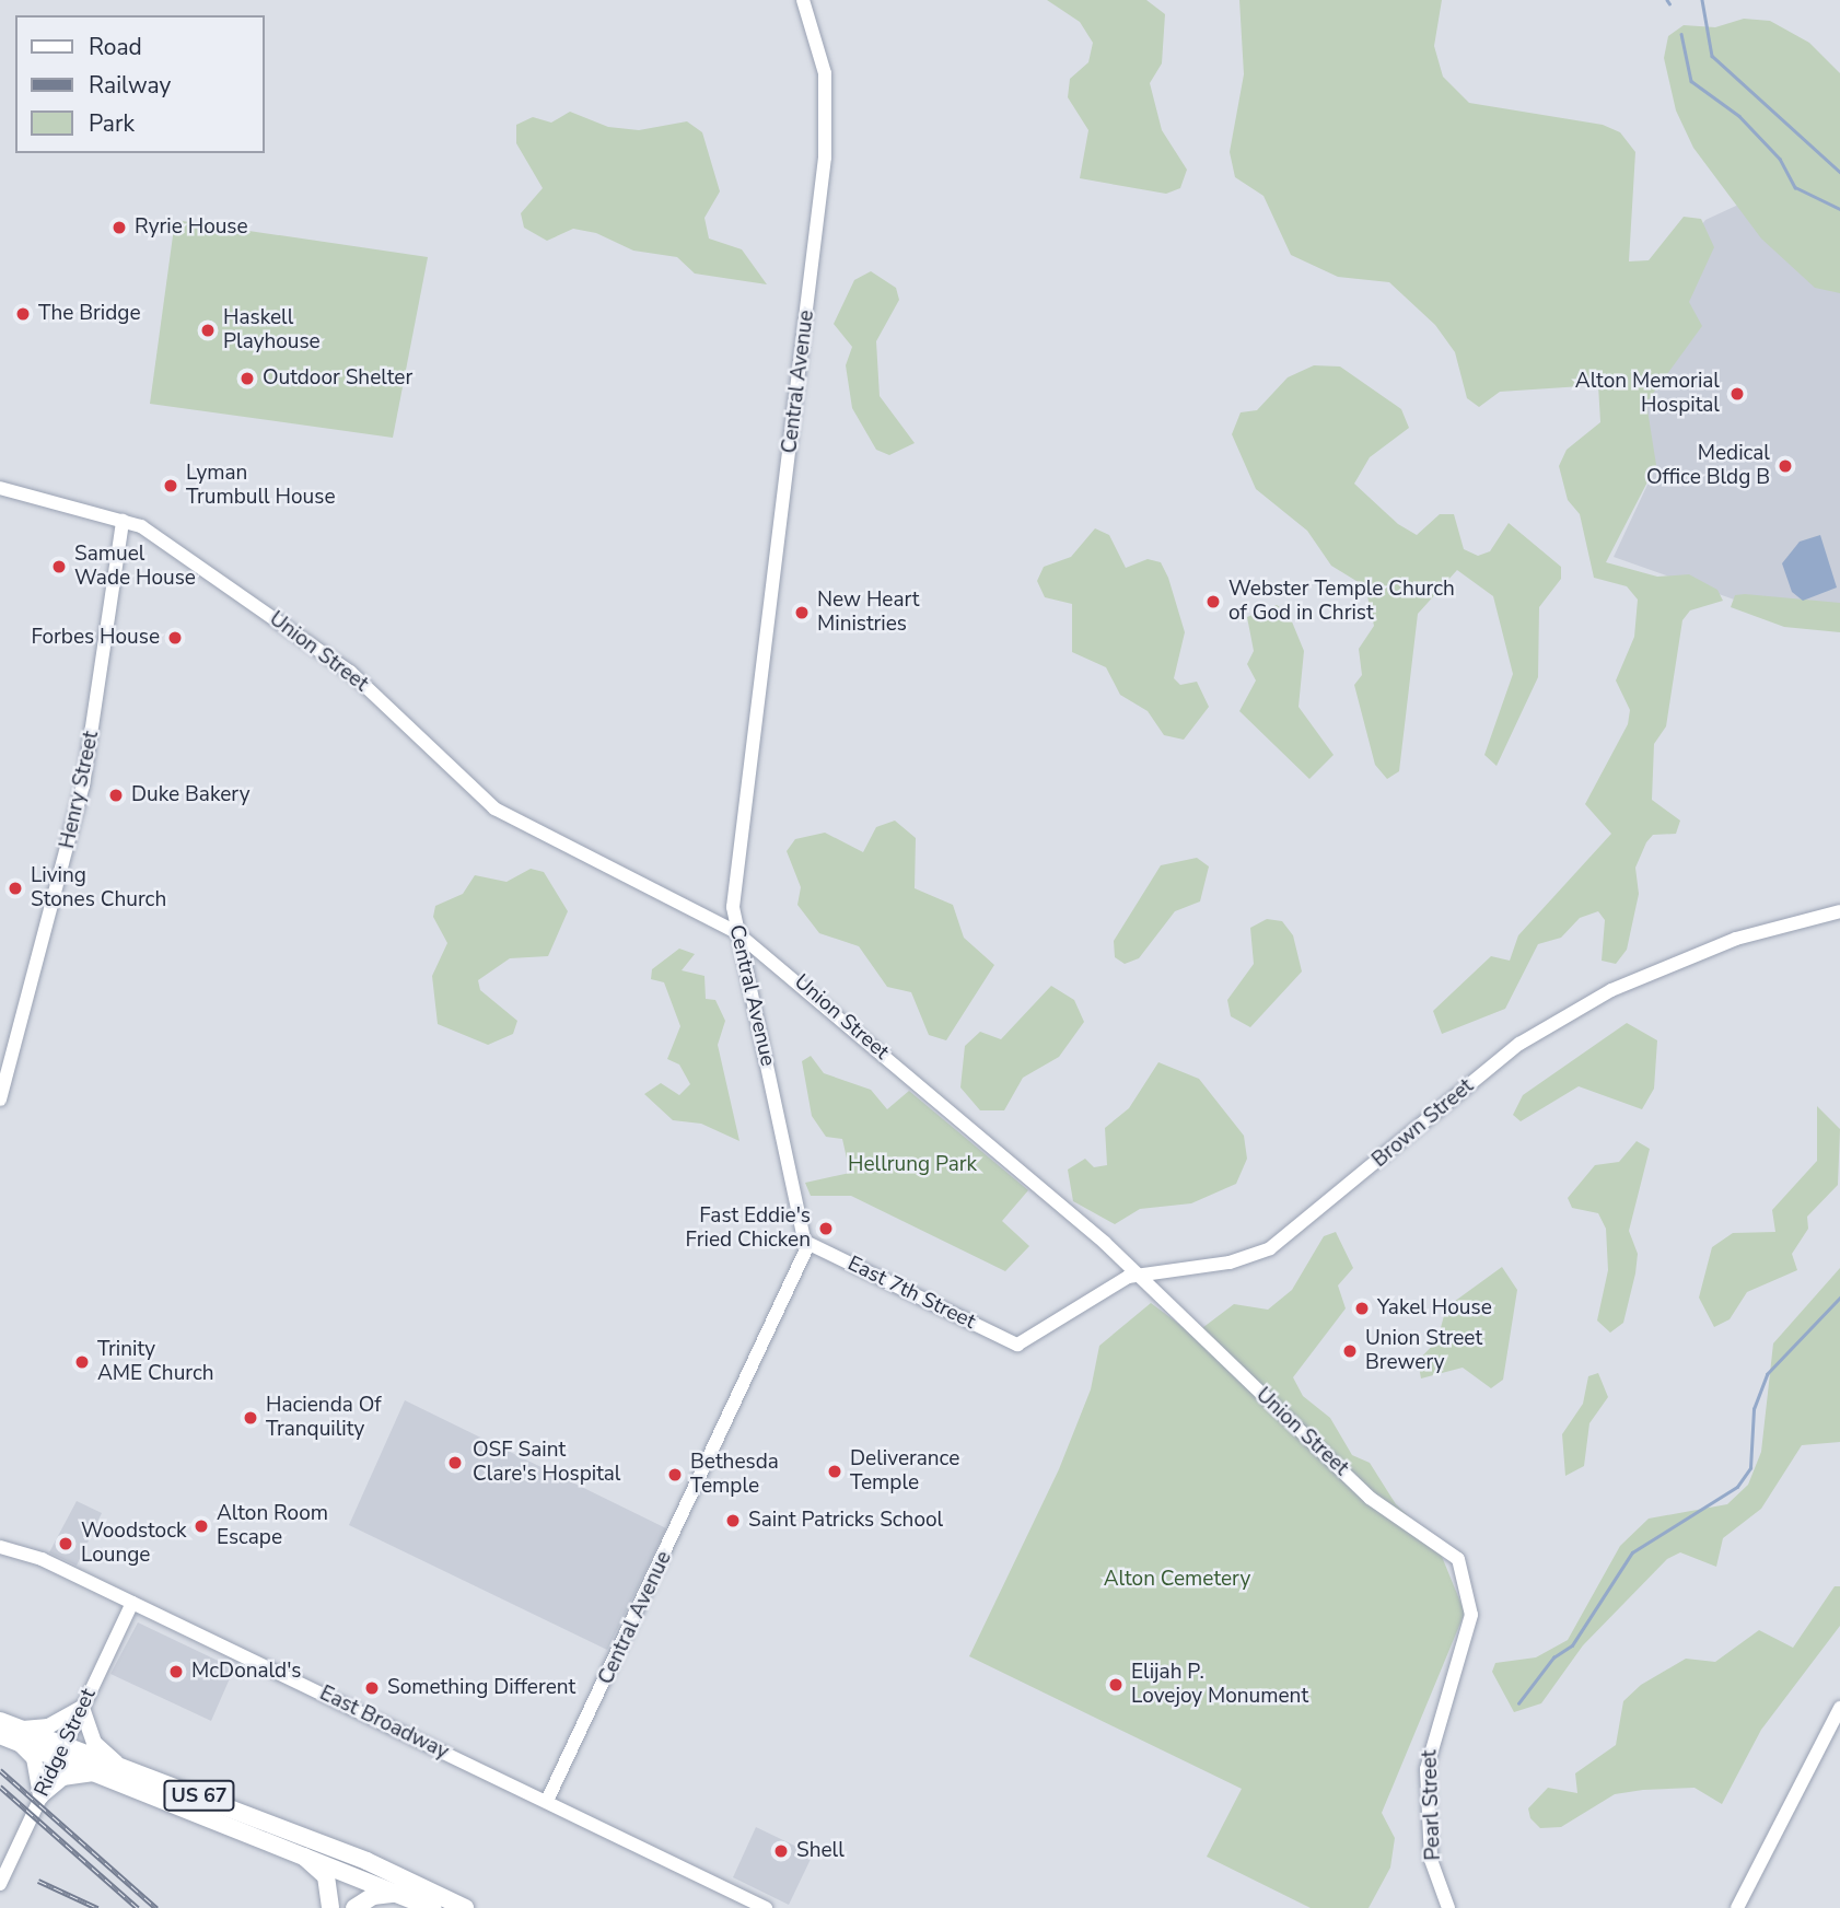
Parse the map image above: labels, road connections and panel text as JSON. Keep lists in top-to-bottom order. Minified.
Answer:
{"streets":{"highway":["US 67"],"street":["Central Avenue","Union Street","Henry Street","Brown Street","East 7th Street","East Broadway","Ridge Street","Pearl Street"]},"crossings":[["Central Avenue","Union Street"],["Central Avenue","East 7th Street"],["Central Avenue","East Broadway"],["Union Street","Henry Street"],["Union Street","Brown Street"],["Union Street","Pearl Street"],["Brown Street","East 7th Street"],["East Broadway","Ridge Street"],["Ridge Street","US 67"]],"parks":["Hellrung Park","Alton Cemetery"],"places":["Ryrie House","The Bridge","Haskell Playhouse","Outdoor Shelter","Alton Memorial Hospital","Medical Office Bldg B","Lyman Trumbull House","Samuel Wade House","Webster Temple Church of God in Christ","New Heart Ministries","Forbes House","Duke Bakery","Living Stones Church","Fast Eddie's Fried Chicken","Yakel House","Union Street Brewery","Trinity AME Church","Hacienda Of Tranquility","OSF Saint Clare's Hospital","Deliverance Temple","Bethesda Temple","Saint Patricks School","Alton Room Escape","Woodstock Lounge","McDonald's","Elijah P. Lovejoy Monument","Something Different","Shell"],"legend":["Road","Railway","Park"]}
